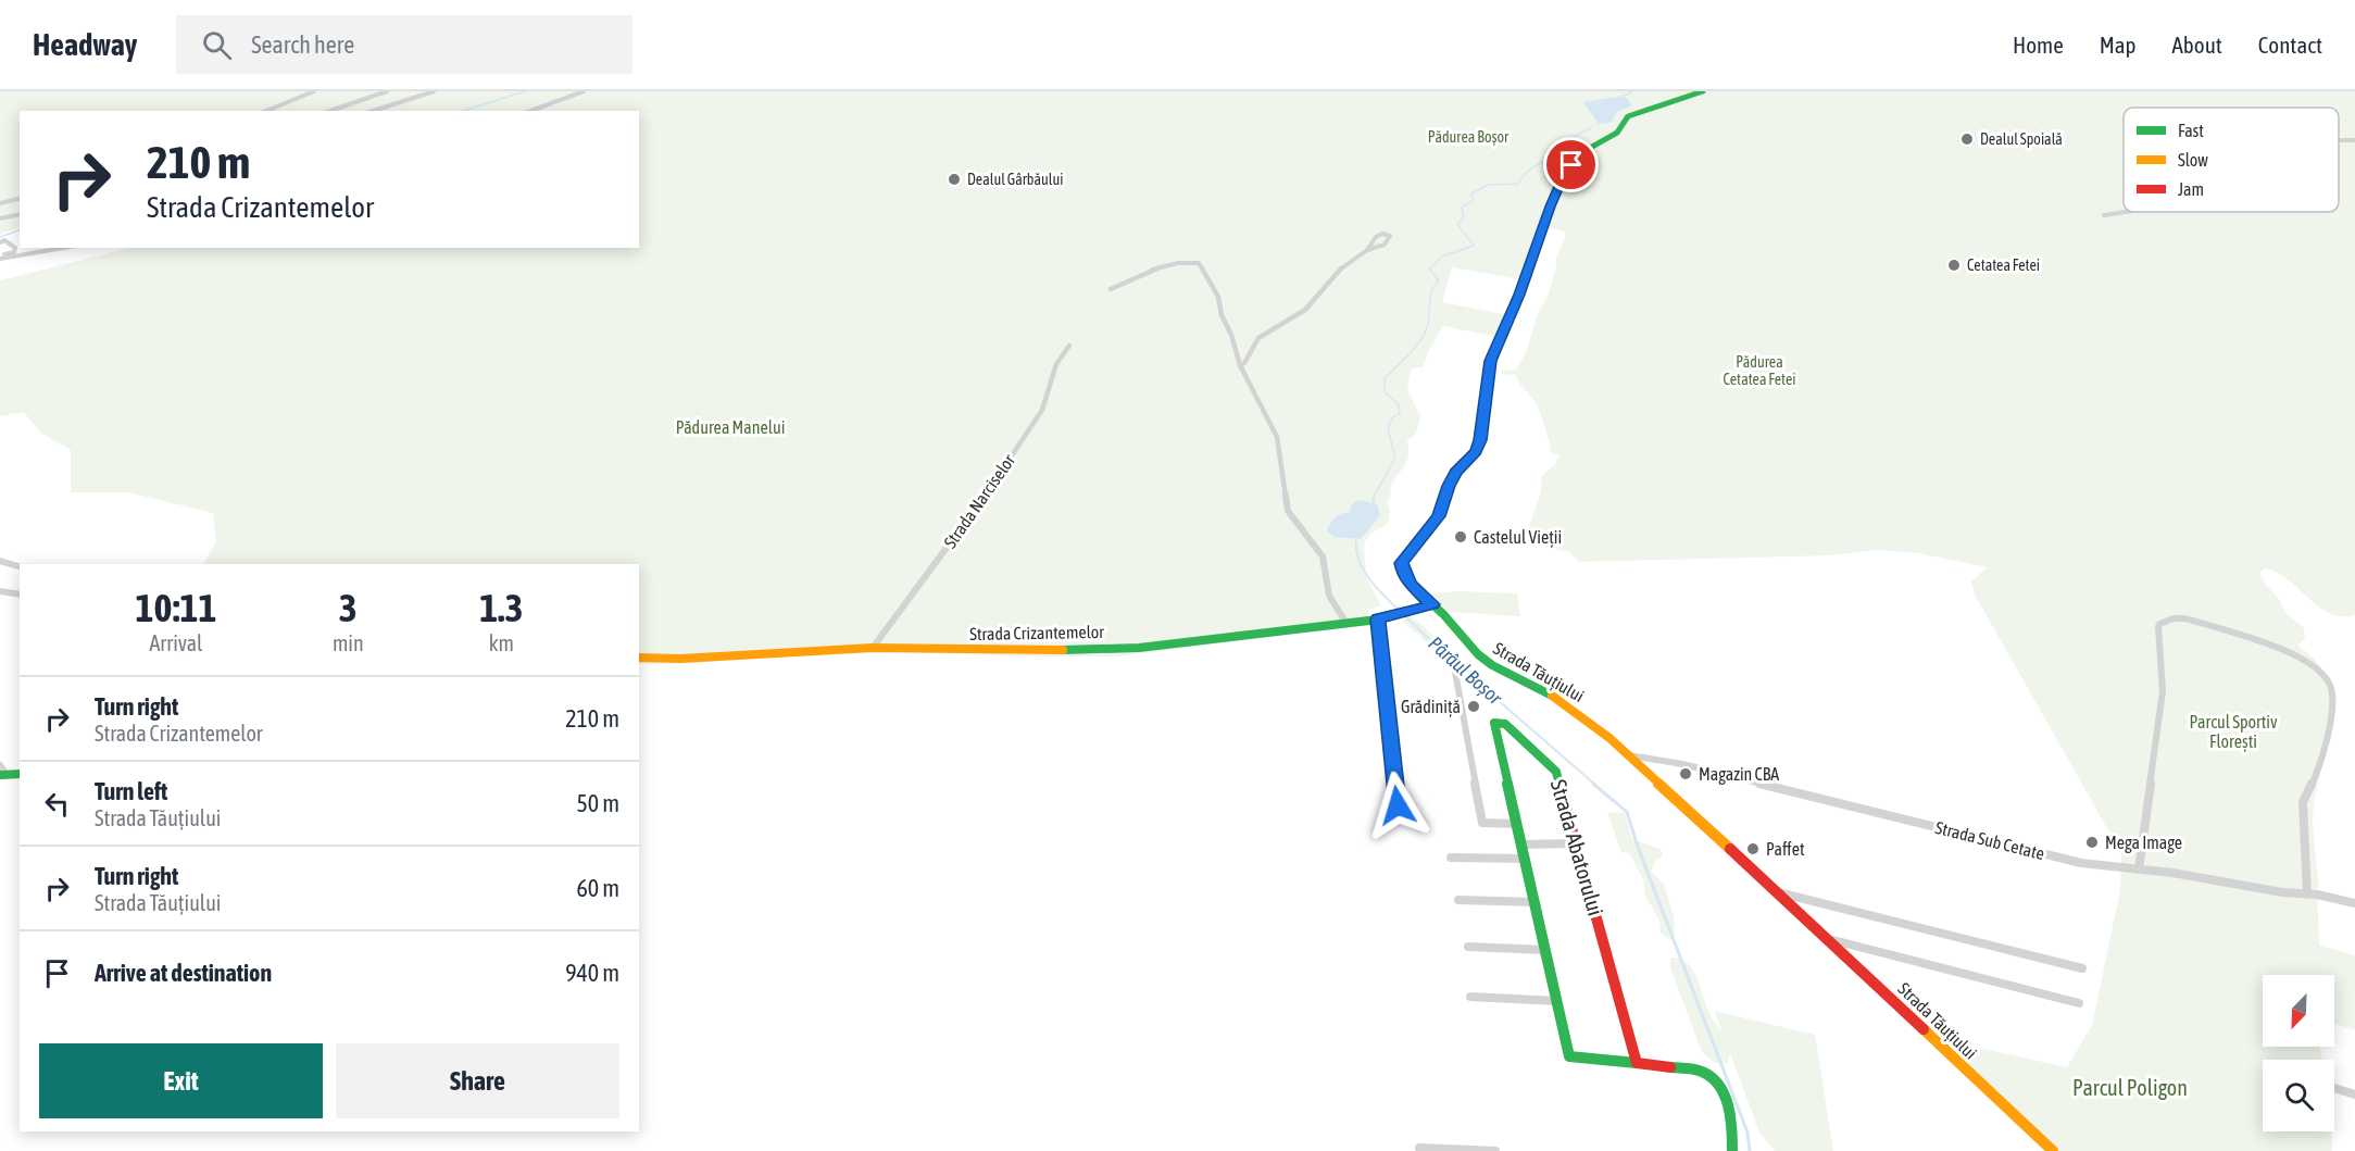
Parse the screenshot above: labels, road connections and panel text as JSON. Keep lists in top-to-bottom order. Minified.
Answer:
{"streets":{"main road":["Strada Crizantemelor","Strada Tăuțiului","Strada Abatorului"],"street":["Strada Narciselor","Strada Sub Cetate"]},"crossings":[["Strada Narciselor","Strada Crizantemelor"],["Strada Crizantemelor","Strada Tăuțiului"],["Strada Tăuțiului","Strada Sub Cetate"]],"water":["Pârâul Boșor"],"parks":["Pădurea Boșor","Pădurea Cetatea Fetei","Pădurea Manelui","Parcul Sportiv Florești","Parcul Poligon"],"places":["Dealul Spoială","Dealul Gârbăului","Cetatea Fetei","Castelul Vieții","Grădiniță","Magazin CBA","Mega Image","Paffet"],"legend":["Fast","Slow","Jam"],"north":"bottom left","page":{"header":"Headway","search":"Search here","nav":["Home","Map","About","Contact"],"turn":["210 m","Strada Crizantemelor"],"eta":["10:11","Arrival","3","min","1.3","km"],"list":[{"name":"Turn right","note":"Strada Crizantemelor","value":"210 m"},{"name":"Turn left","note":"Strada Tăuțiului","value":"50 m"},{"name":"Turn right","note":"Strada Tăuțiului","value":"60 m"},{"name":"Arrive at destination","value":"940 m"}],"buttons":["Exit","Share"]}}
